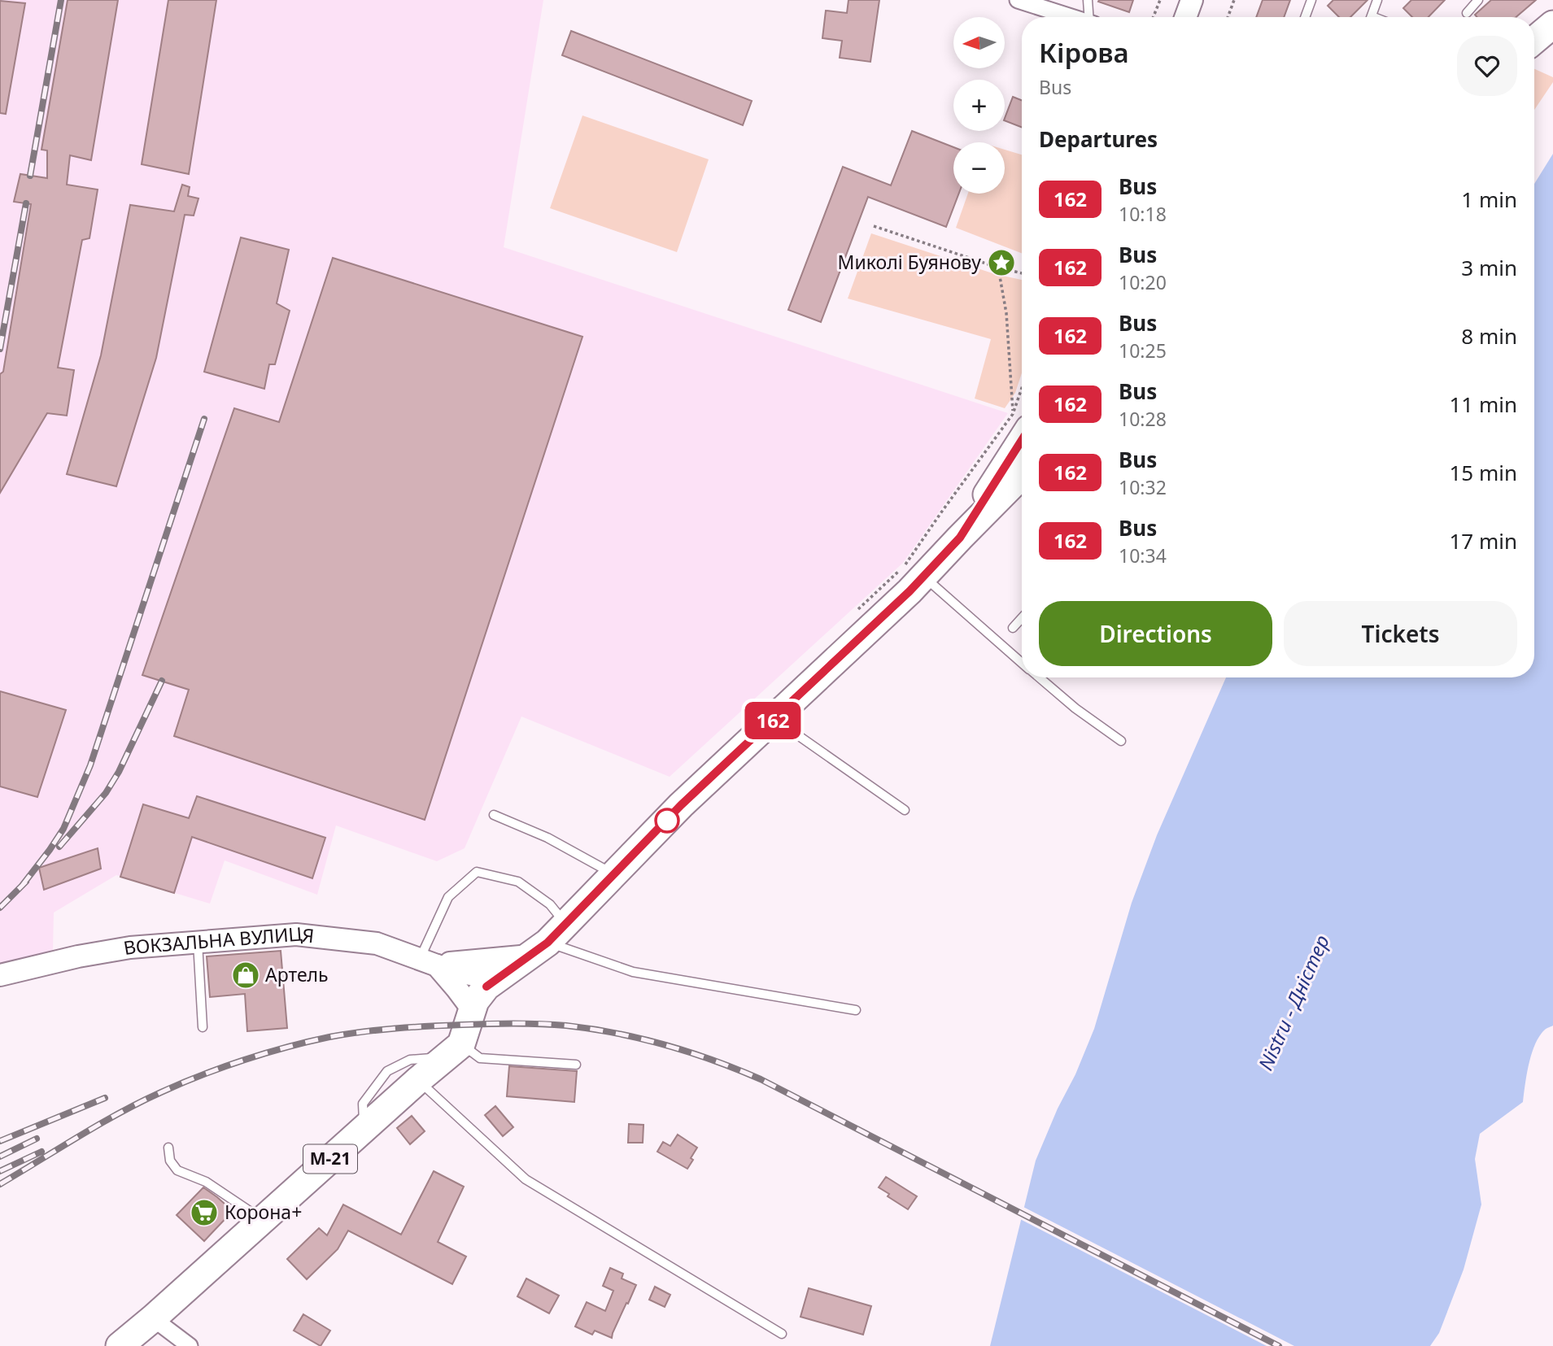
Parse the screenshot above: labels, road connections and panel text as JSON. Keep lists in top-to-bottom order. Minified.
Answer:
{"streets":{"highway":["М-21"],"main road":["ВОКЗАЛЬНА ВУЛИЦЯ"]},"crossings":[["ВОКЗАЛЬНА ВУЛИЦЯ","М-21"]],"water":["Nistru - Дністер"],"places":{"place":["Миколі Буянову"],"shop":["Артель"],"supermarket":["Корона+"]},"lines":["bus line 162"],"north":"left","page":{"on_map":"162","map_buttons":["+","−"],"heading":[["Кірова","Bus"],"Departures"],"list":[{"mark":"162","name":"Bus","note":"10:18","value":"1 min"},{"mark":"162","name":"Bus","note":"10:20","value":"3 min"},{"mark":"162","name":"Bus","note":"10:25","value":"8 min"},{"mark":"162","name":"Bus","note":"10:28","value":"11 min"},{"mark":"162","name":"Bus","note":"10:32","value":"15 min"},{"mark":"162","name":"Bus","note":"10:34","value":"17 min"}],"buttons":["Directions","Tickets"]}}
